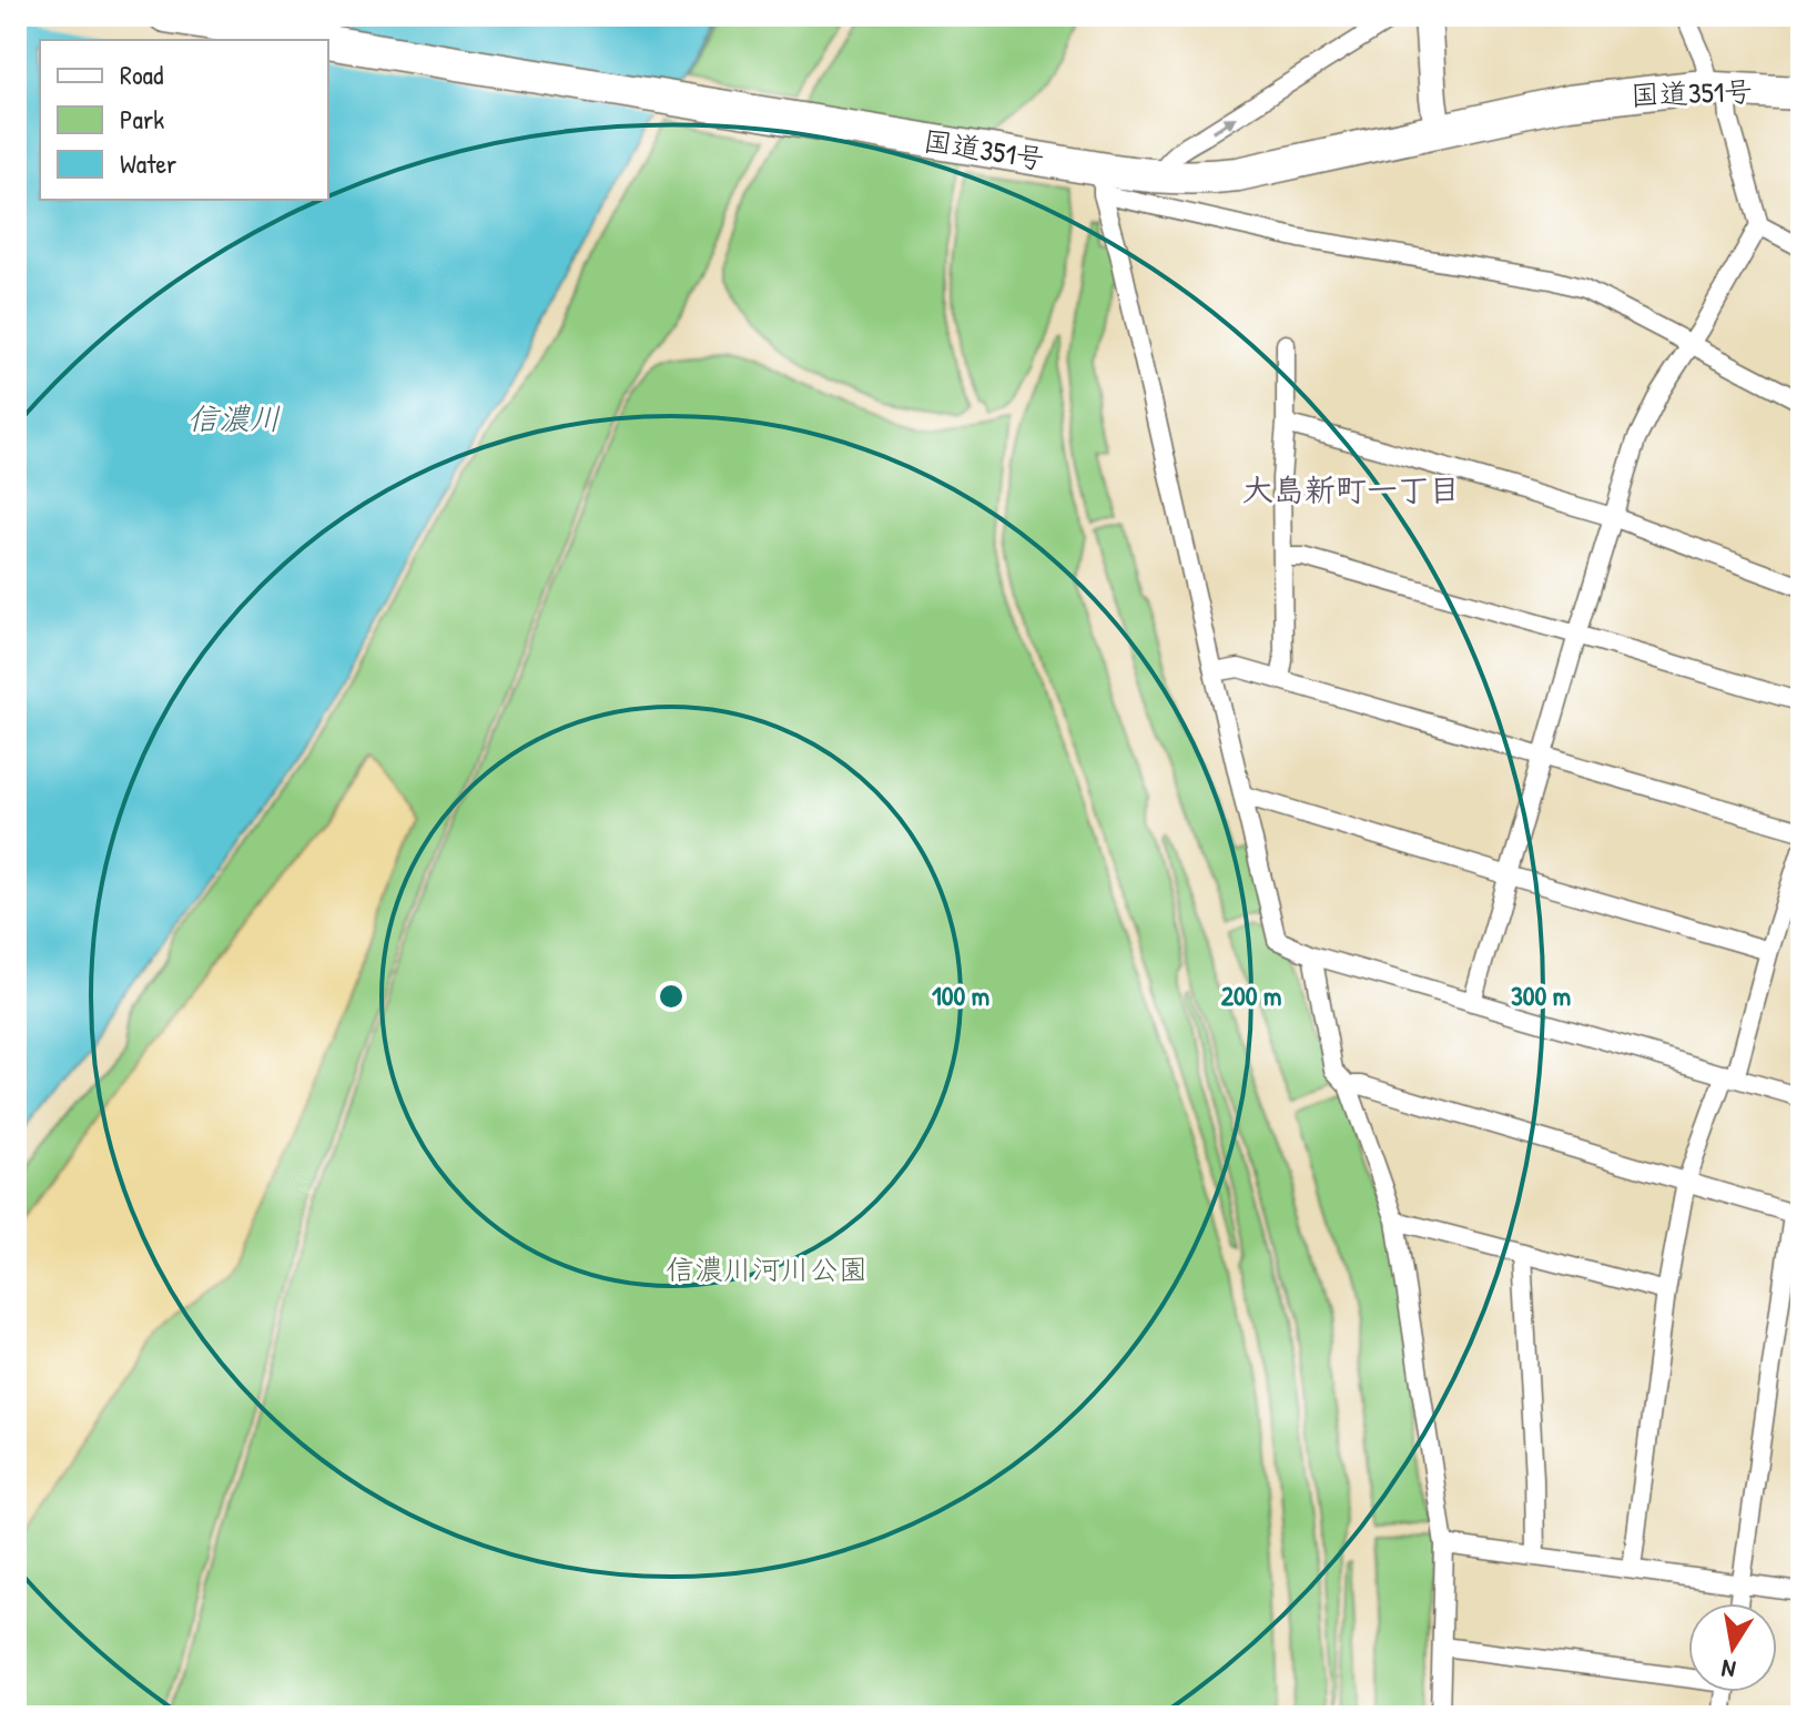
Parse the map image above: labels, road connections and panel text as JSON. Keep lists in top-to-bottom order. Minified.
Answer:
{"streets":{"highway":["国道351号"]},"districts":["大島新町一丁目"],"water":["信濃川"],"parks":["信濃川河川公園"],"legend":["Road","Park","Water"],"north":"bottom","rings":["100 m","200 m","300 m"]}
